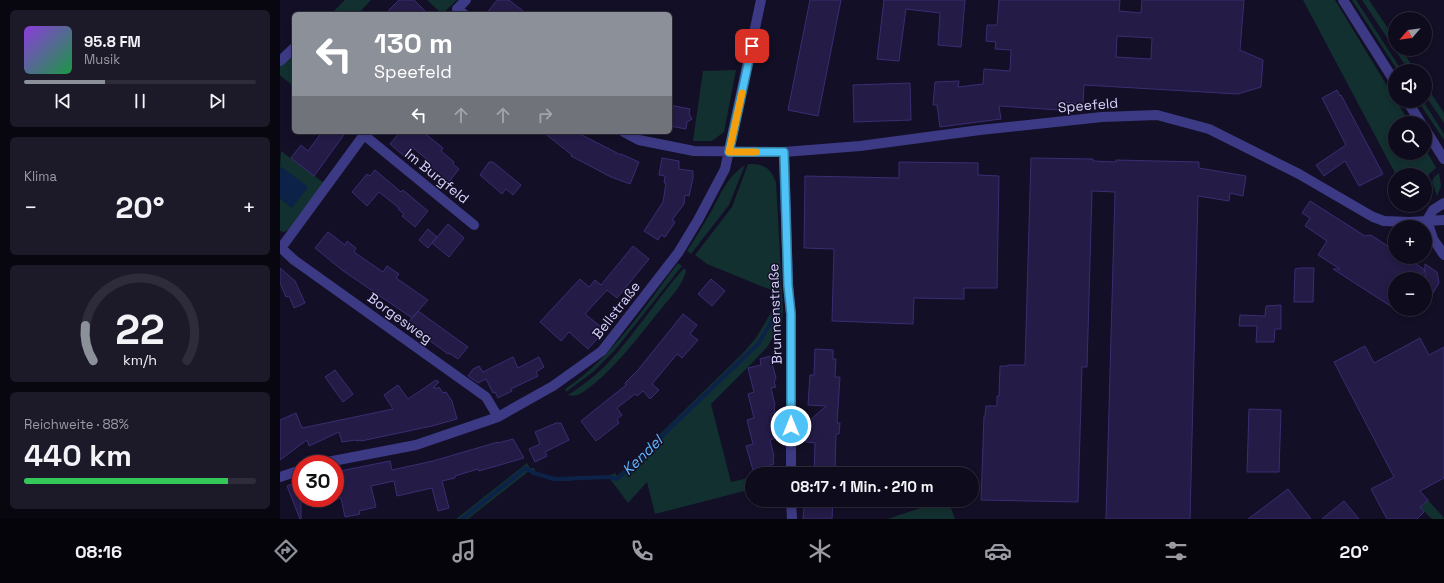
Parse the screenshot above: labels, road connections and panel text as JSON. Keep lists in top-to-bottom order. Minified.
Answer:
{"streets":{"street":["Speefeld","Im Burgfeld","Bellstraße","Brunnenstraße","Borgesweg"]},"crossings":[["Speefeld","Bellstraße"],["Speefeld","Brunnenstraße"],["Im Burgfeld","Borgesweg"],["Bellstraße","Borgesweg"]],"water":["Kendel"],"north":"bottom left","page":{"map_buttons":["+","−"],"turn":["130 m","Speefeld"],"song":["95.8 FM","Musik"],"tile":["Klima",["Reichweite · 88%","440 km"]],"heat":["−","20°","+"],"limit":"30","trip":"08:17 · 1 Min. · 210 m","tabs":["08:16","20°"],"gauge":["22","km/h"]}}
